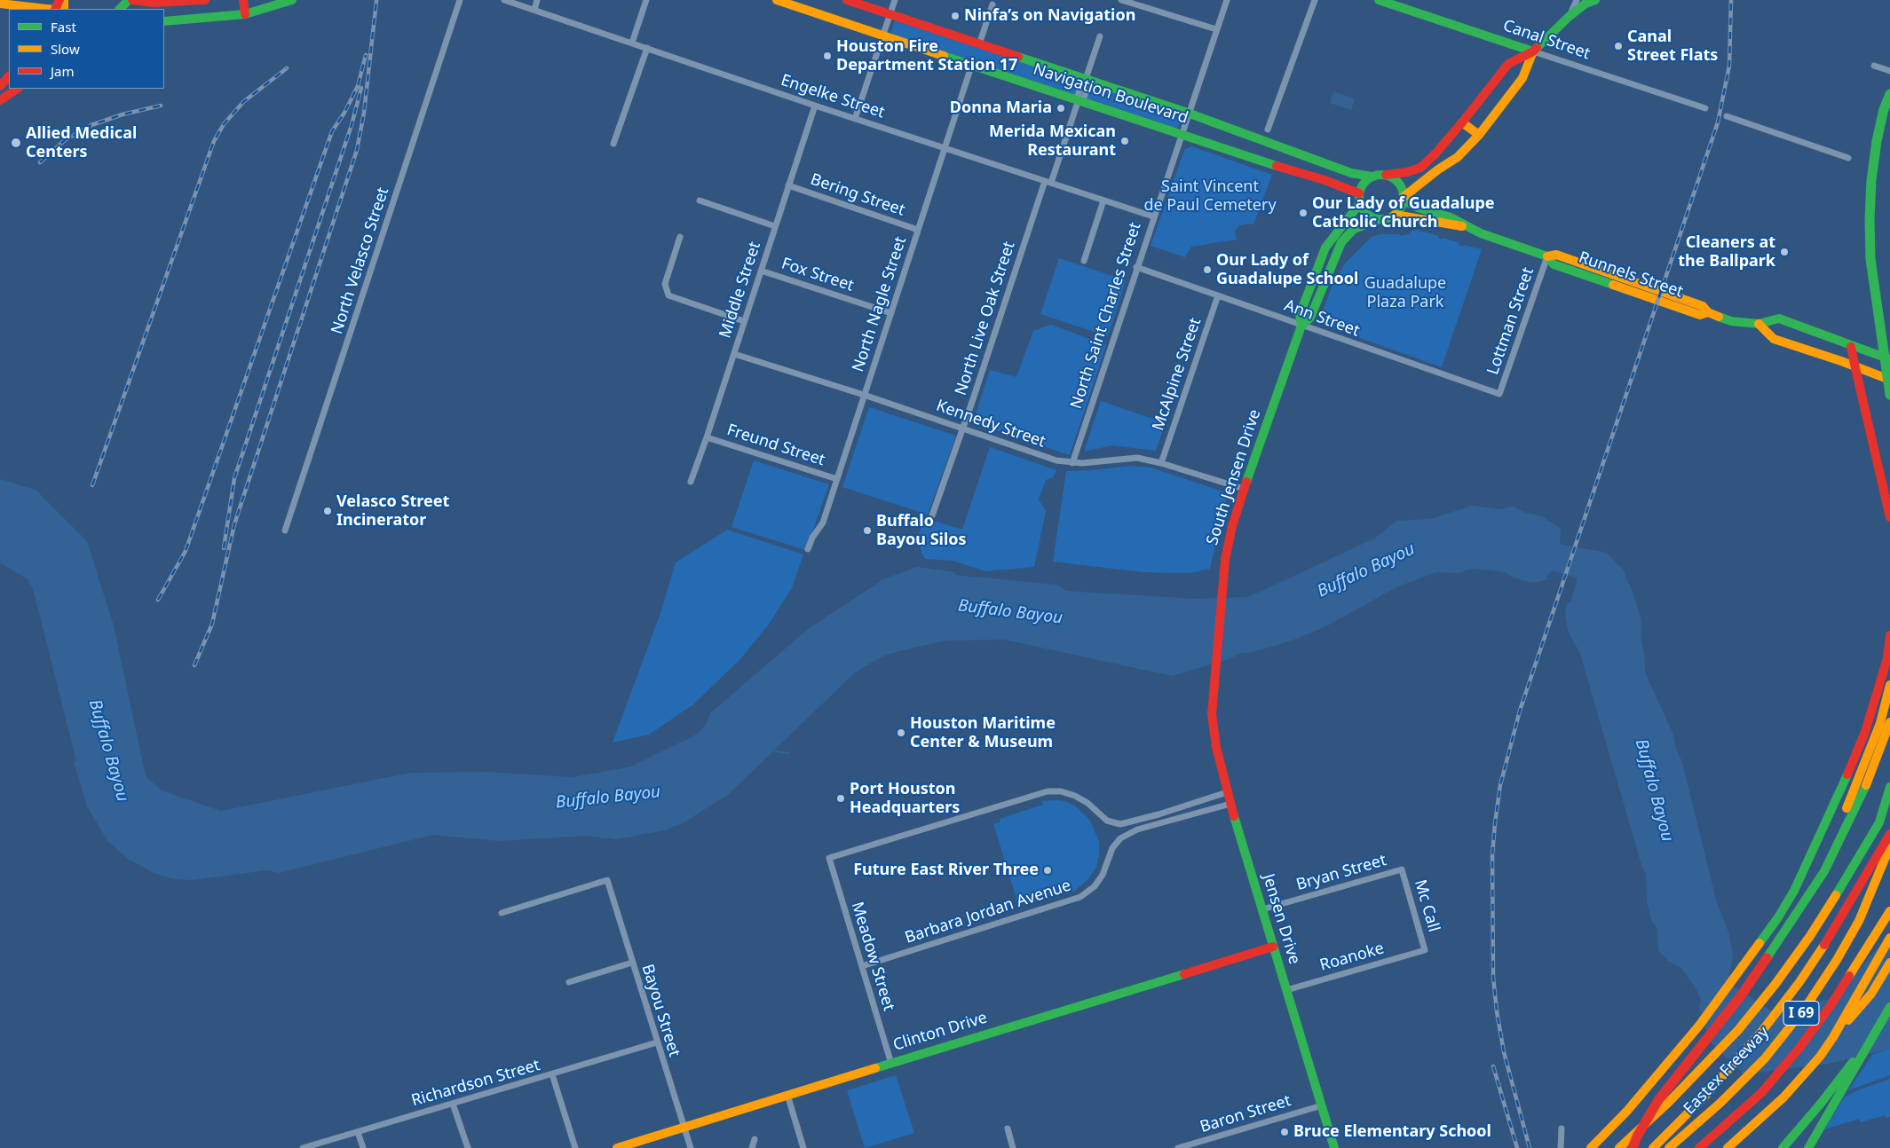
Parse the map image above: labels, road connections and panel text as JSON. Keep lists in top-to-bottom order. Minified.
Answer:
{"streets":{"main road":["Canal Street","Navigation Boulevard","Runnels Street","South Jensen Drive","Jensen Drive","I 69","Clinton Drive","Eastex Freeway"],"street":["Engelke Street","Bering Street","North Velasco Street","Fox Street","Middle Street","North Nagle Street","North Saint Charles Street","North Live Oak Street","Ann Street","Lottman Street","McAlpine Street","Kennedy Street","Freund Street","Bryan Street","Mc Call","Barbara Jordan Avenue","Meadow Street","Roanoke","Bayou Street","Richardson Street","Baron Street"]},"crossings":[["Navigation Boulevard","Runnels Street"],["Navigation Boulevard","North Nagle Street"],["Navigation Boulevard","North Saint Charles Street"],["Navigation Boulevard","North Live Oak Street"],["Navigation Boulevard","South Jensen Drive"],["Engelke Street","Middle Street"],["Engelke Street","North Nagle Street"],["Engelke Street","North Saint Charles Street"],["Engelke Street","North Live Oak Street"],["Bering Street","Middle Street"],["Bering Street","North Nagle Street"],["Fox Street","Middle Street"],["Fox Street","North Nagle Street"],["Runnels Street","Lottman Street"],["Runnels Street","South Jensen Drive"],["Middle Street","Kennedy Street"],["Middle Street","Freund Street"],["North Nagle Street","Kennedy Street"],["North Nagle Street","Freund Street"],["North Saint Charles Street","Ann Street"],["North Saint Charles Street","Kennedy Street"],["North Live Oak Street","Kennedy Street"],["Ann Street","Lottman Street"],["Ann Street","McAlpine Street"],["Ann Street","South Jensen Drive"],["McAlpine Street","Kennedy Street"],["Kennedy Street","South Jensen Drive"],["South Jensen Drive","Jensen Drive"],["Bryan Street","Mc Call"],["Bryan Street","Jensen Drive"],["Mc Call","Roanoke"],["Barbara Jordan Avenue","Jensen Drive"],["Barbara Jordan Avenue","Meadow Street"],["Jensen Drive","Meadow Street"],["Jensen Drive","Roanoke"],["Jensen Drive","Clinton Drive"],["Jensen Drive","Baron Street"],["Meadow Street","Clinton Drive"],["Bayou Street","Clinton Drive"],["Bayou Street","Richardson Street"]],"water":["Buffalo Bayou"],"parks":["Saint Vincent de Paul Cemetery","Guadalupe Plaza Park"],"places":["Ninfa’s on Navigation","Canal Street Flats","Houston Fire Department Station 17","Donna Maria","Merida Mexican Restaurant","Allied Medical Centers","Our Lady of Guadalupe Catholic Church","Cleaners at the Ballpark","Our Lady of Guadalupe School","Velasco Street Incinerator","Buffalo Bayou Silos","Houston Maritime Center & Museum","Port Houston Headquarters","Future East River Three","Bruce Elementary School"],"legend":["Fast","Slow","Jam"]}
